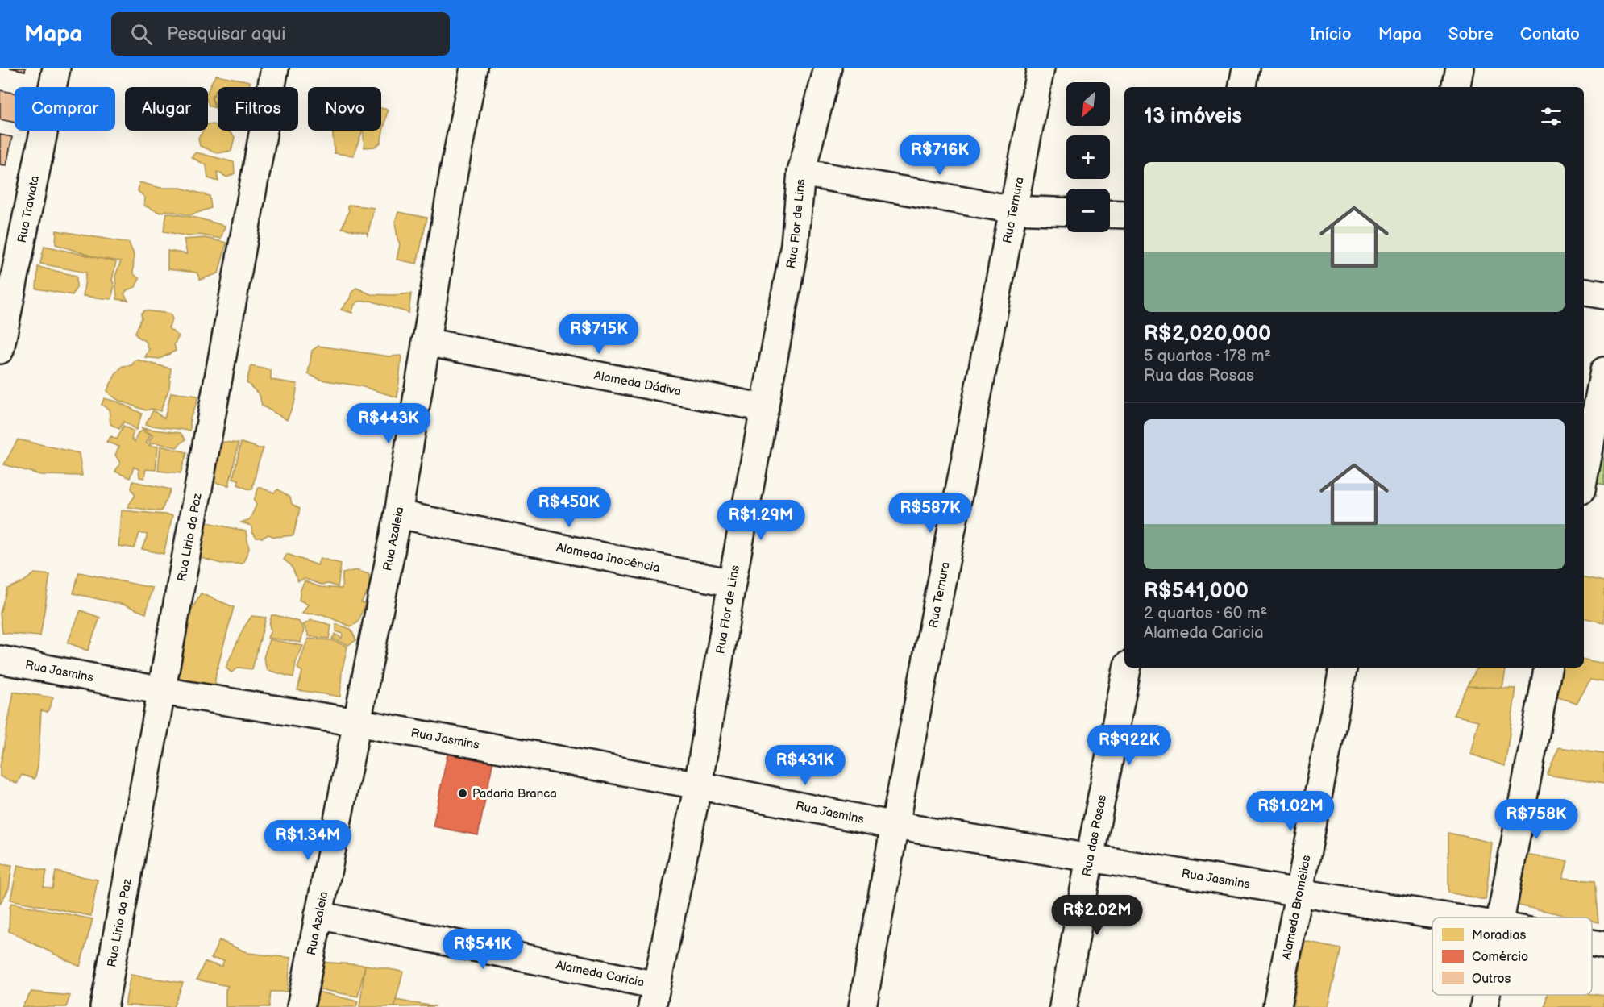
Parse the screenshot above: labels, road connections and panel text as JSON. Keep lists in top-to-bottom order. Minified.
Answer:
{"streets":{"street":["Rua Traviata","Rua Ternura","Rua Flor de Lins","Alameda Dádiva","Rua Lirio da Paz","Rua Azaleia","Alameda Inocência","Rua Jasmins","Rua das Rosas","Alameda Bromélias","Alameda Caricia"]},"crossings":[["Rua Ternura","Rua Jasmins"],["Rua Flor de Lins","Alameda Dádiva"],["Rua Flor de Lins","Alameda Inocência"],["Rua Flor de Lins","Rua Jasmins"],["Rua Flor de Lins","Alameda Caricia"],["Alameda Dádiva","Rua Azaleia"],["Rua Lirio da Paz","Rua Jasmins"],["Rua Azaleia","Alameda Inocência"],["Rua Azaleia","Rua Jasmins"],["Rua Azaleia","Alameda Caricia"],["Rua Jasmins","Rua das Rosas"],["Rua Jasmins","Alameda Bromélias"]],"places":["Padaria Branca"],"legend":["Moradias","Comércio","Outros"],"north":"bottom left","page":{"header":"Mapa","search":"Pesquisar aqui","nav":["Início","Mapa","Sobre","Contato"],"map_buttons":["+","−"],"chip":["Comprar","Alugar","Filtros","Novo"],"heading":"13 imóveis","price":["R$716K","R$715K","R$443K","R$450K","R$587K","R$1.29M","R$922K","R$431K","R$1.02M","R$758K","R$1.34M","R$2.02M","R$541K"],"list":[{"name":"R$2,020,000","note":"5 quartos · 178 m² · Rua das Rosas"},{"name":"R$541,000","note":"2 quartos · 60 m² · Alameda Caricia"}]}}
